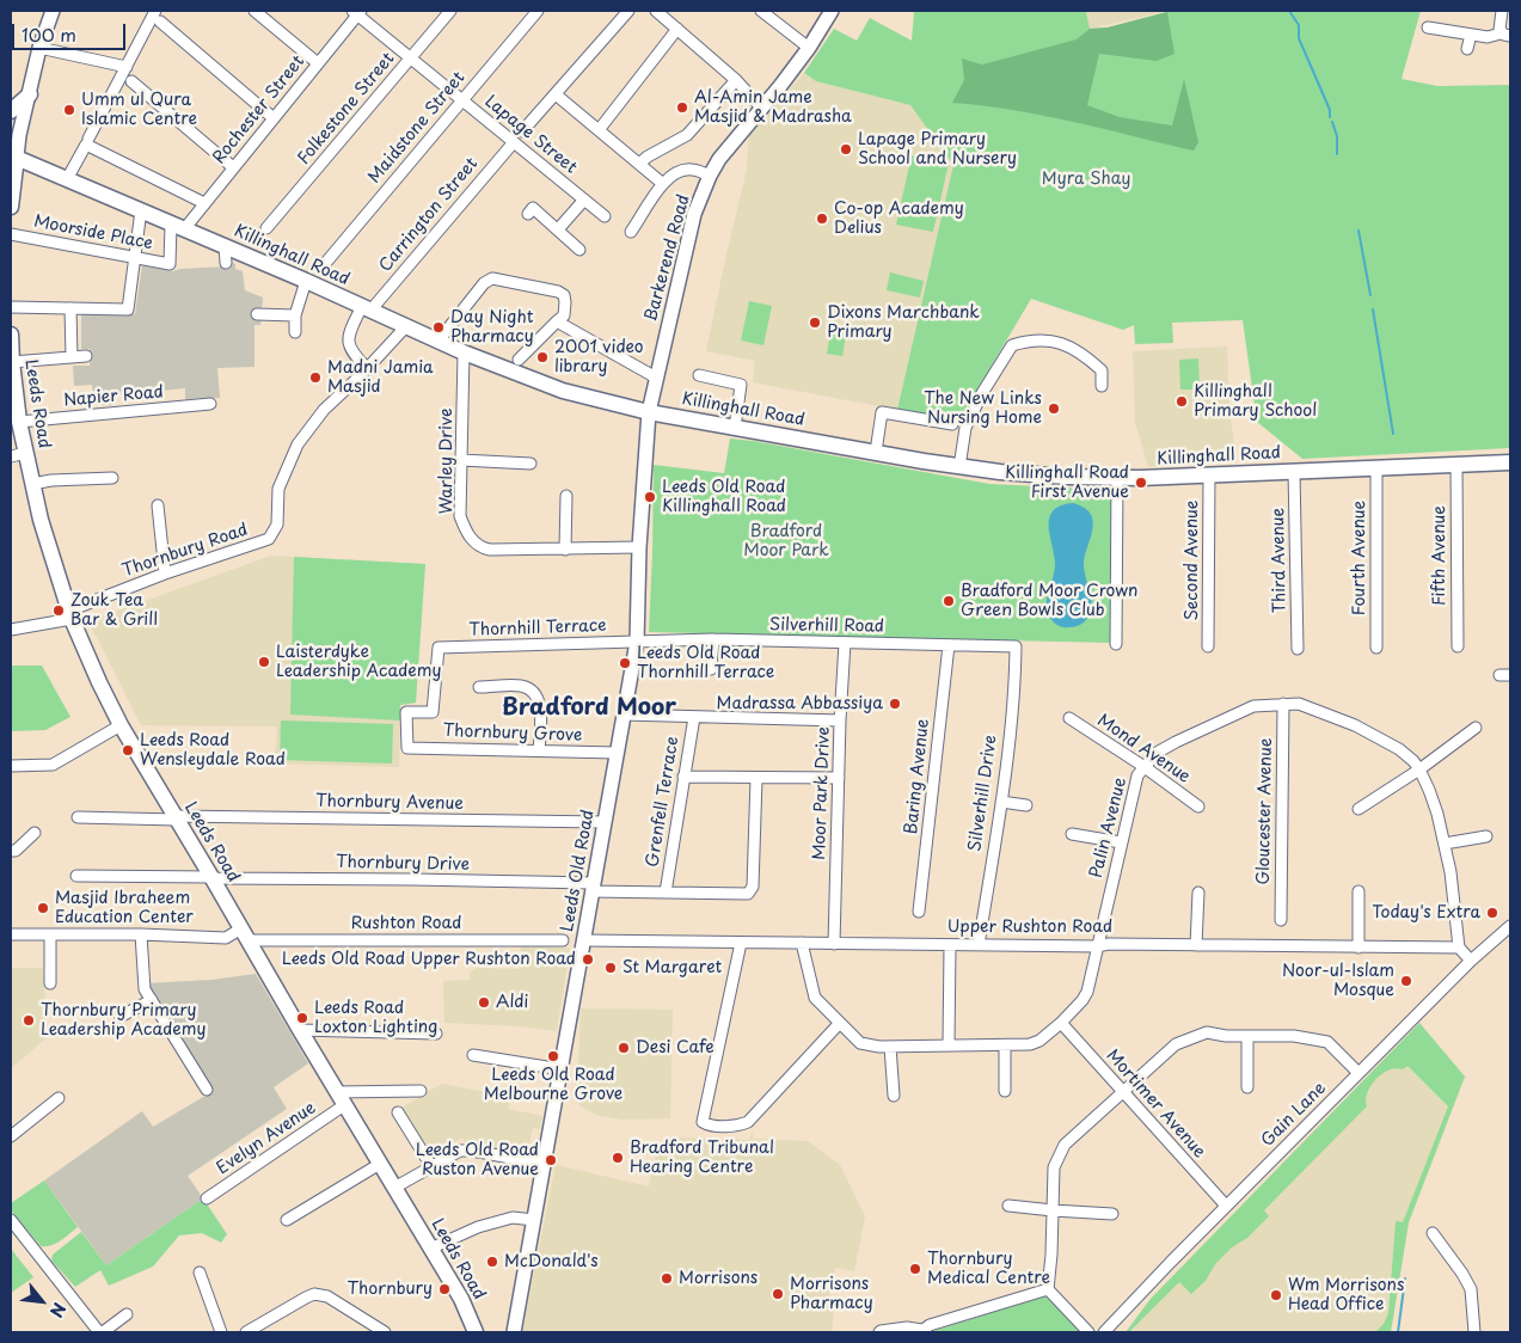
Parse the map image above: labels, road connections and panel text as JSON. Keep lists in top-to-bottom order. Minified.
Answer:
{"streets":{"highway":["Killinghall Road","Leeds Road"],"main road":["Barkerend Road","Leeds Old Road"],"street":["Folkestone Street","Rochester Street","Maidstone Street","Lapage Street","Carrington Street","Moorside Place","Napier Road","Warley Drive","Thornbury Road","Fifth Avenue","Fourth Avenue","Second Avenue","Third Avenue","Silverhill Road","Thornhill Terrace","Thornbury Grove","Mond Avenue","Baring Avenue","Moor Park Drive","Silverhill Drive","Grenfell Terrace","Thornbury Avenue","Gloucester Avenue","Palin Avenue","Thornbury Drive","Rushton Road","Upper Rushton Road","Mortimer Avenue","Gain Lane","Evelyn Avenue"]},"crossings":[["Folkestone Street","Lapage Street"],["Rochester Street","Lapage Street"],["Rochester Street","Moorside Place"],["Rochester Street","Killinghall Road"],["Maidstone Street","Lapage Street"],["Lapage Street","Carrington Street"],["Carrington Street","Killinghall Road"],["Carrington Street","Thornbury Road"],["Moorside Place","Killinghall Road"],["Killinghall Road","Barkerend Road"],["Killinghall Road","Warley Drive"],["Killinghall Road","Thornbury Road"],["Killinghall Road","Fifth Avenue"],["Killinghall Road","Fourth Avenue"],["Killinghall Road","Second Avenue"],["Killinghall Road","Third Avenue"],["Killinghall Road","Leeds Old Road"],["Barkerend Road","Leeds Old Road"],["Napier Road","Leeds Road"],["Leeds Road","Thornbury Road"],["Leeds Road","Thornbury Avenue"],["Leeds Road","Thornbury Drive"],["Leeds Road","Rushton Road"],["Leeds Road","Evelyn Avenue"],["Warley Drive","Leeds Old Road"],["Silverhill Road","Thornhill Terrace"],["Silverhill Road","Baring Avenue"],["Silverhill Road","Moor Park Drive"],["Silverhill Road","Silverhill Drive"],["Silverhill Road","Leeds Old Road"],["Thornhill Terrace","Thornbury Grove"],["Thornhill Terrace","Leeds Old Road"],["Thornbury Grove","Leeds Old Road"],["Mond Avenue","Palin Avenue"],["Moor Park Drive","Upper Rushton Road"],["Silverhill Drive","Upper Rushton Road"],["Grenfell Terrace","Thornbury Drive"],["Thornbury Avenue","Leeds Old Road"],["Gloucester Avenue","Palin Avenue"],["Palin Avenue","Upper Rushton Road"],["Palin Avenue","Mortimer Avenue"],["Thornbury Drive","Leeds Old Road"],["Leeds Old Road","Upper Rushton Road"],["Mortimer Avenue","Gain Lane"]],"districts":["Bradford Moor"],"parks":["Myra Shay","Bradford Moor Park"],"places":["Al-Amin Jame Masjid & Madrasha","Umm ul Qura Islamic Centre","Lapage Primary School and Nursery","Co-op Academy Delius","Dixons Marchbank Primary","Day Night Pharmacy","2001 video library","Madni Jamia Masjid","Killinghall Primary School","The New Links Nursing Home","Killinghall Road First Avenue","Leeds Old Road Killinghall Road","Bradford Moor Crown Green Bowls Club","Zouk Tea Bar & Grill","Laisterdyke Leadership Academy","Leeds Old Road Thornhill Terrace","Madrassa Abbassiya","Leeds Road Wensleydale Road","Masjid Ibraheem Education Center","Today's Extra","Leeds Old Road Upper Rushton Road","St Margaret","Noor-ul-Islam Mosque","Aldi","Leeds Road Loxton Lighting","Thornbury Primary Leadership Academy","Desi Cafe","Leeds Old Road Melbourne Grove","Bradford Tribunal Hearing Centre","Leeds Old Road Ruston Avenue","McDonald's","Thornbury Medical Centre","Morrisons","Thornbury","Morrisons Pharmacy","Wm Morrisons Head Office"],"scale_bar":"100 m","north":"bottom right"}
